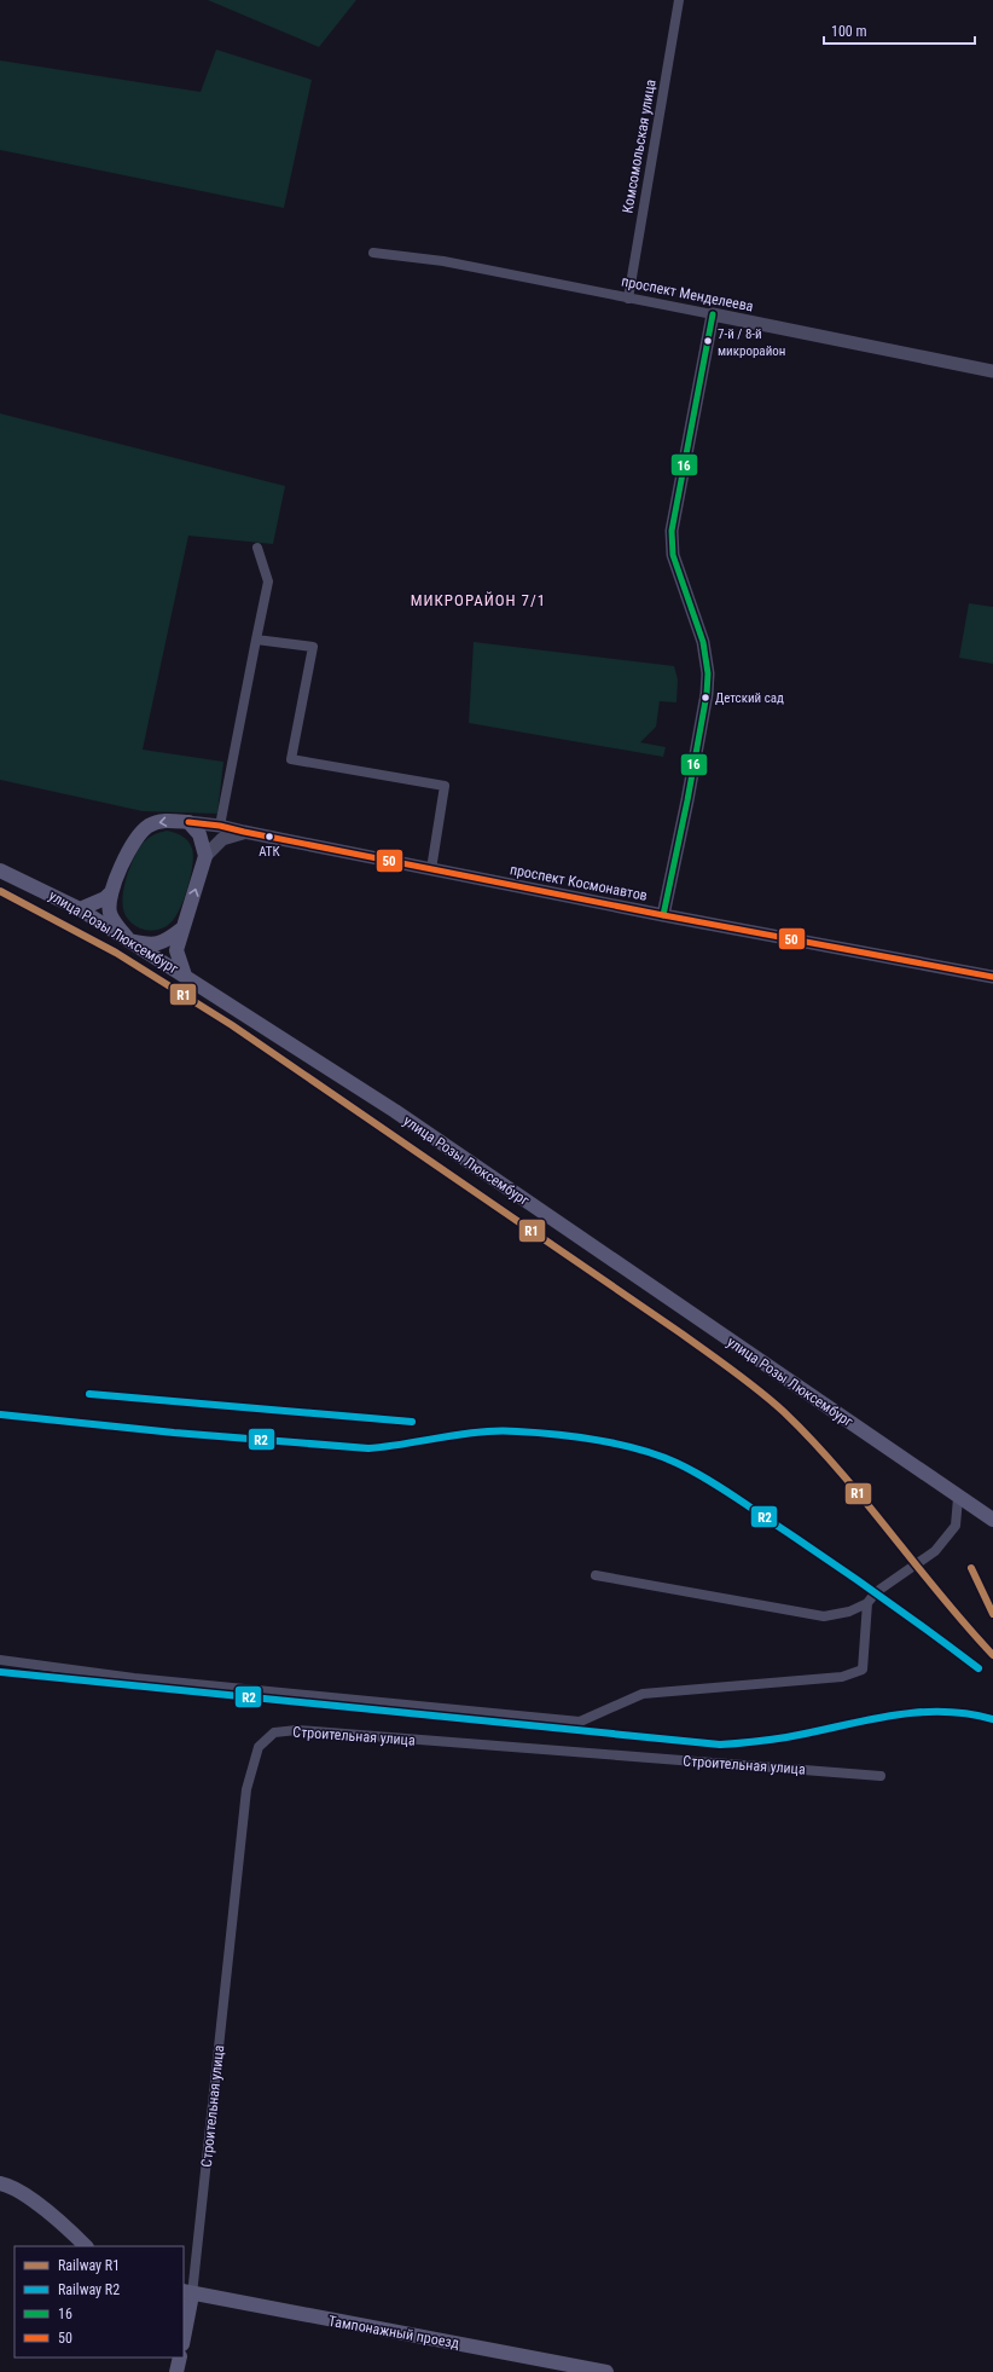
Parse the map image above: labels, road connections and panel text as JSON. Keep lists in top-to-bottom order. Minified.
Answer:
{"streets":{"main road":["улица Розы Люксембург","Строительная улица","Тампонажный проезд"],"street":["Комсомольская улица","проспект Менделеева","проспект Космонавтов"]},"crossings":[["Комсомольская улица","проспект Менделеева"],["проспект Космонавтов","улица Розы Люксембург"],["Строительная улица","Тампонажный проезд"]],"districts":["МИКРОРАЙОН 7/1"],"places":["7-й / 8-й микрорайон","Детский сад","АТК"],"lines":["transit line 16","transit line 50","rail line R1","rail line R2"],"legend":["Railway R1","Railway R2","16","50"],"scale_bar":"100 m"}
